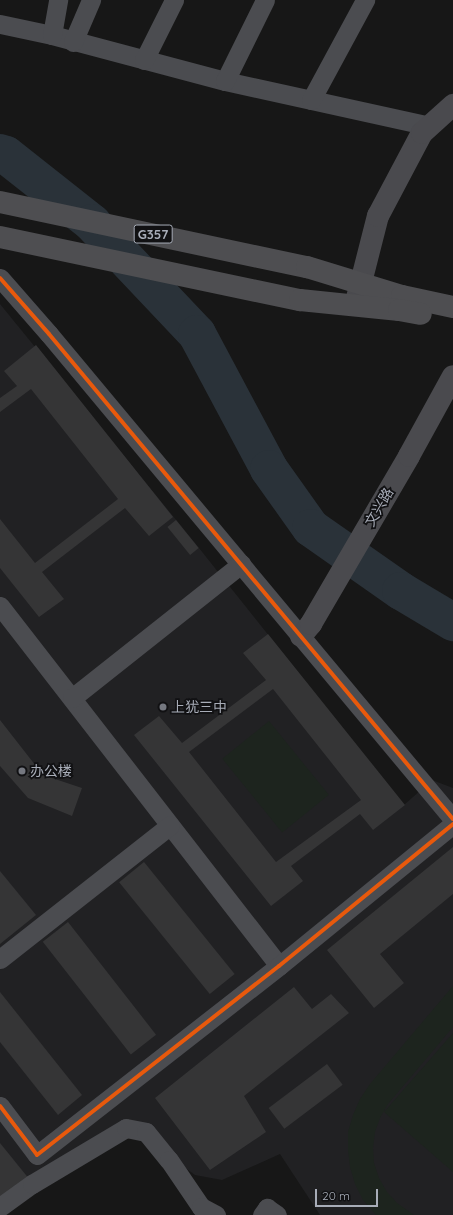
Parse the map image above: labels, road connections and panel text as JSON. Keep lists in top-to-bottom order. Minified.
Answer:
{"streets":{"highway":["G357"],"street":["文兴路"]},"places":["上犹三中","办公楼"],"scale_bar":"20 m"}
